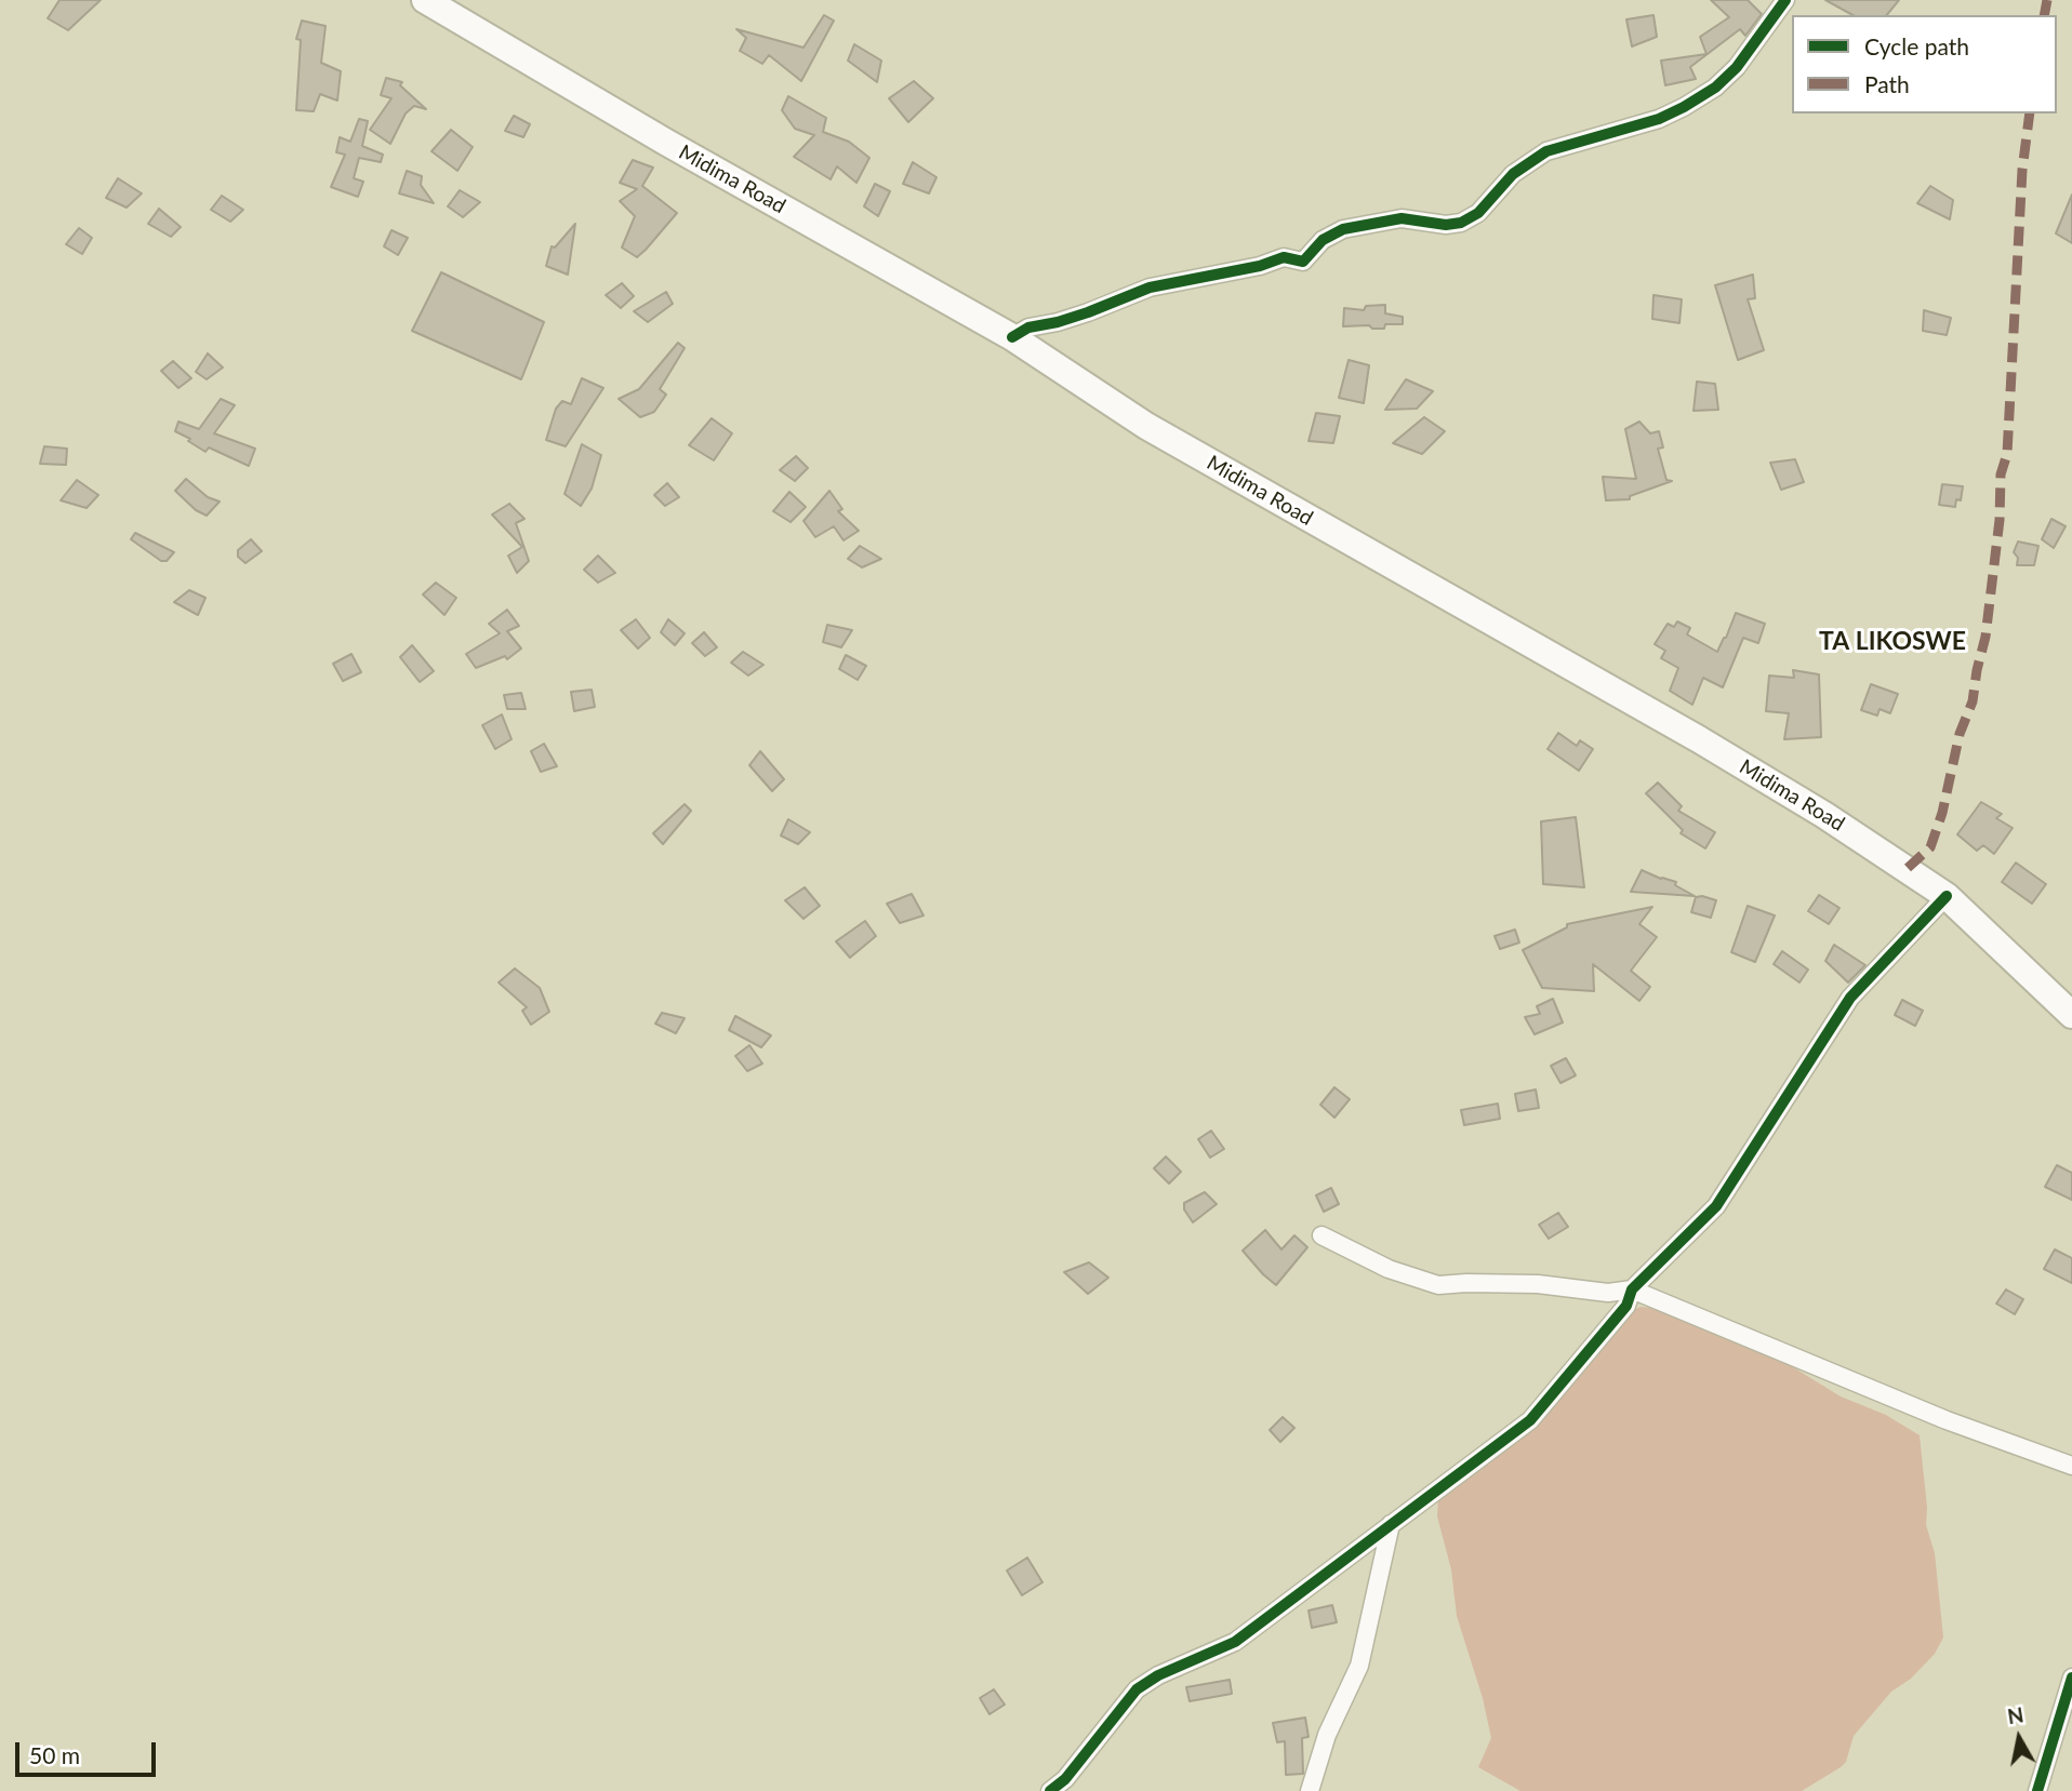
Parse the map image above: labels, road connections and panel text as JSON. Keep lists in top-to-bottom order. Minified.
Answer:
{"streets":{"main road":["Midima Road"]},"districts":["TA LIKOSWE"],"legend":["Cycle path","Path"],"scale_bar":"50 m","north":"top"}
